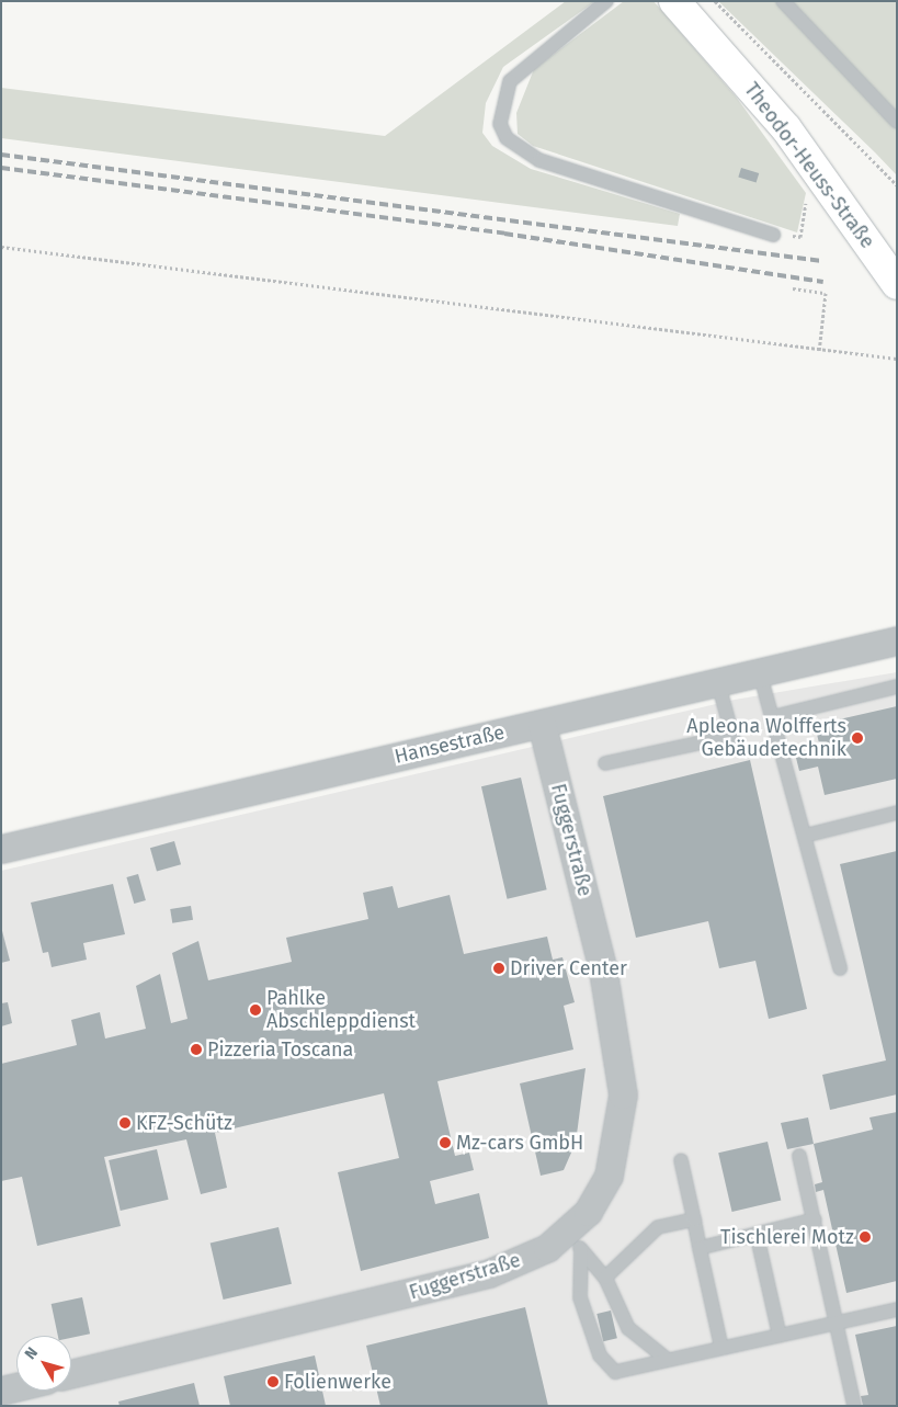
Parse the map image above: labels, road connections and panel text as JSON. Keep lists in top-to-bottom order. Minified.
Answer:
{"streets":{"main road":["Theodor-Heuss-Straße"],"street":["Hansestraße","Fuggerstraße"]},"crossings":[["Hansestraße","Fuggerstraße"]],"places":["Apleona Wolfferts Gebäudetechnik","Driver Center","Pahlke Abschleppdienst","Pizzeria Toscana","KFZ-Schütz","Mz-cars GmbH","Tischlerei Motz","Folienwerke"],"north":"top left"}
